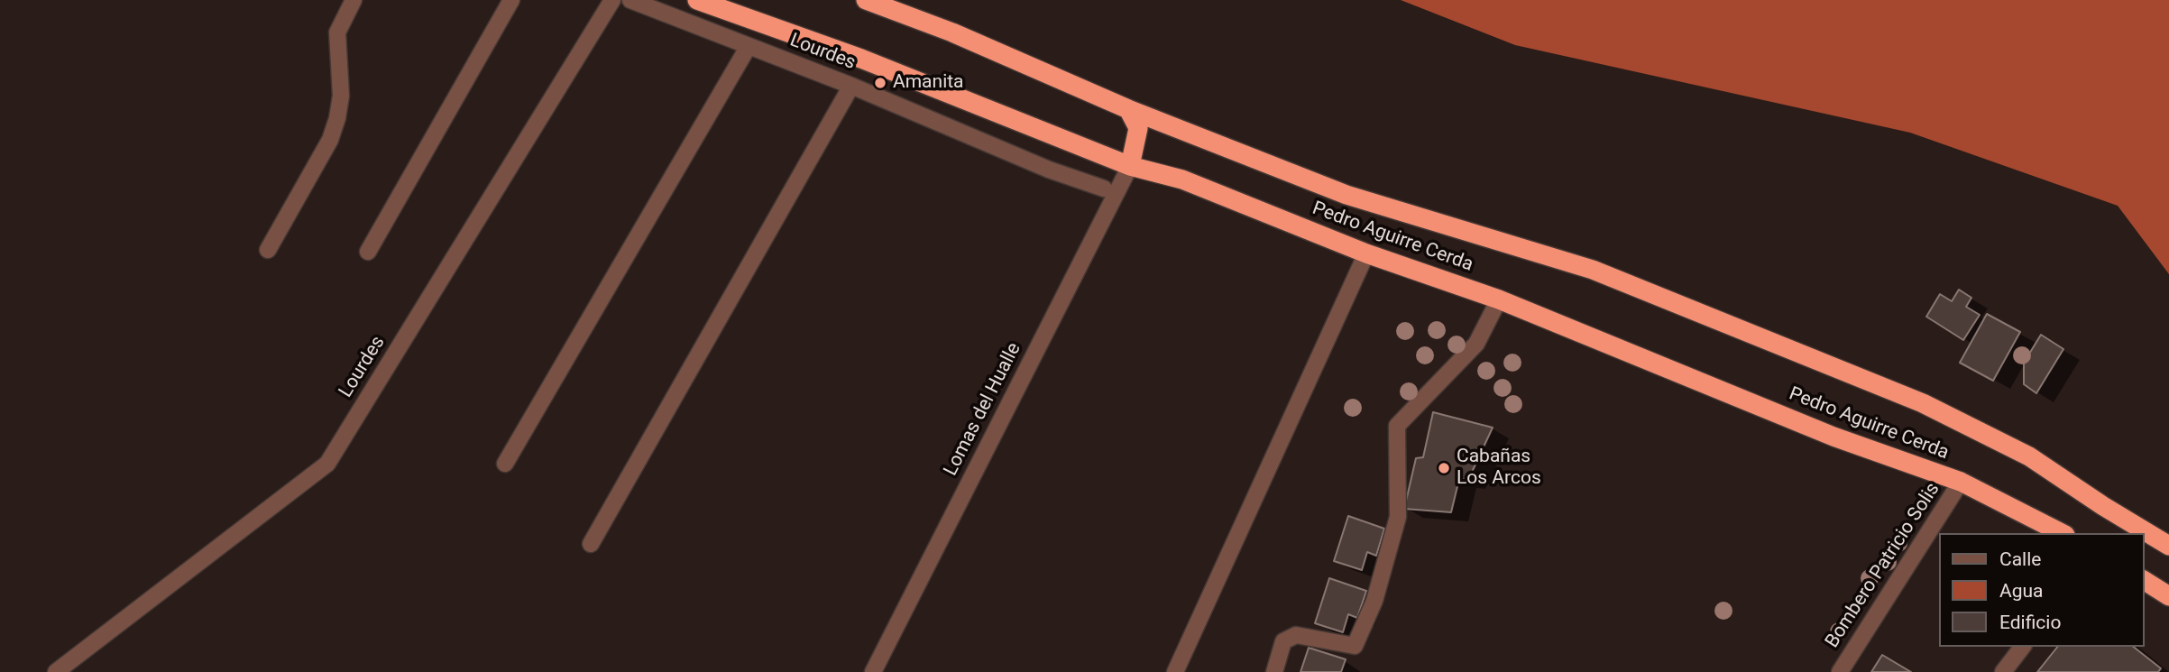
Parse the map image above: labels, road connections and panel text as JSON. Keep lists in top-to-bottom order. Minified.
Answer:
{"streets":{"highway":["Pedro Aguirre Cerda"],"street":["Lourdes","Lomas del Hualle","Bombero Patricio Solis"]},"crossings":[["Pedro Aguirre Cerda","Lomas del Hualle"],["Pedro Aguirre Cerda","Bombero Patricio Solis"]],"places":["Amanita","Cabañas Los Arcos"],"legend":["Calle","Agua","Edificio"]}
